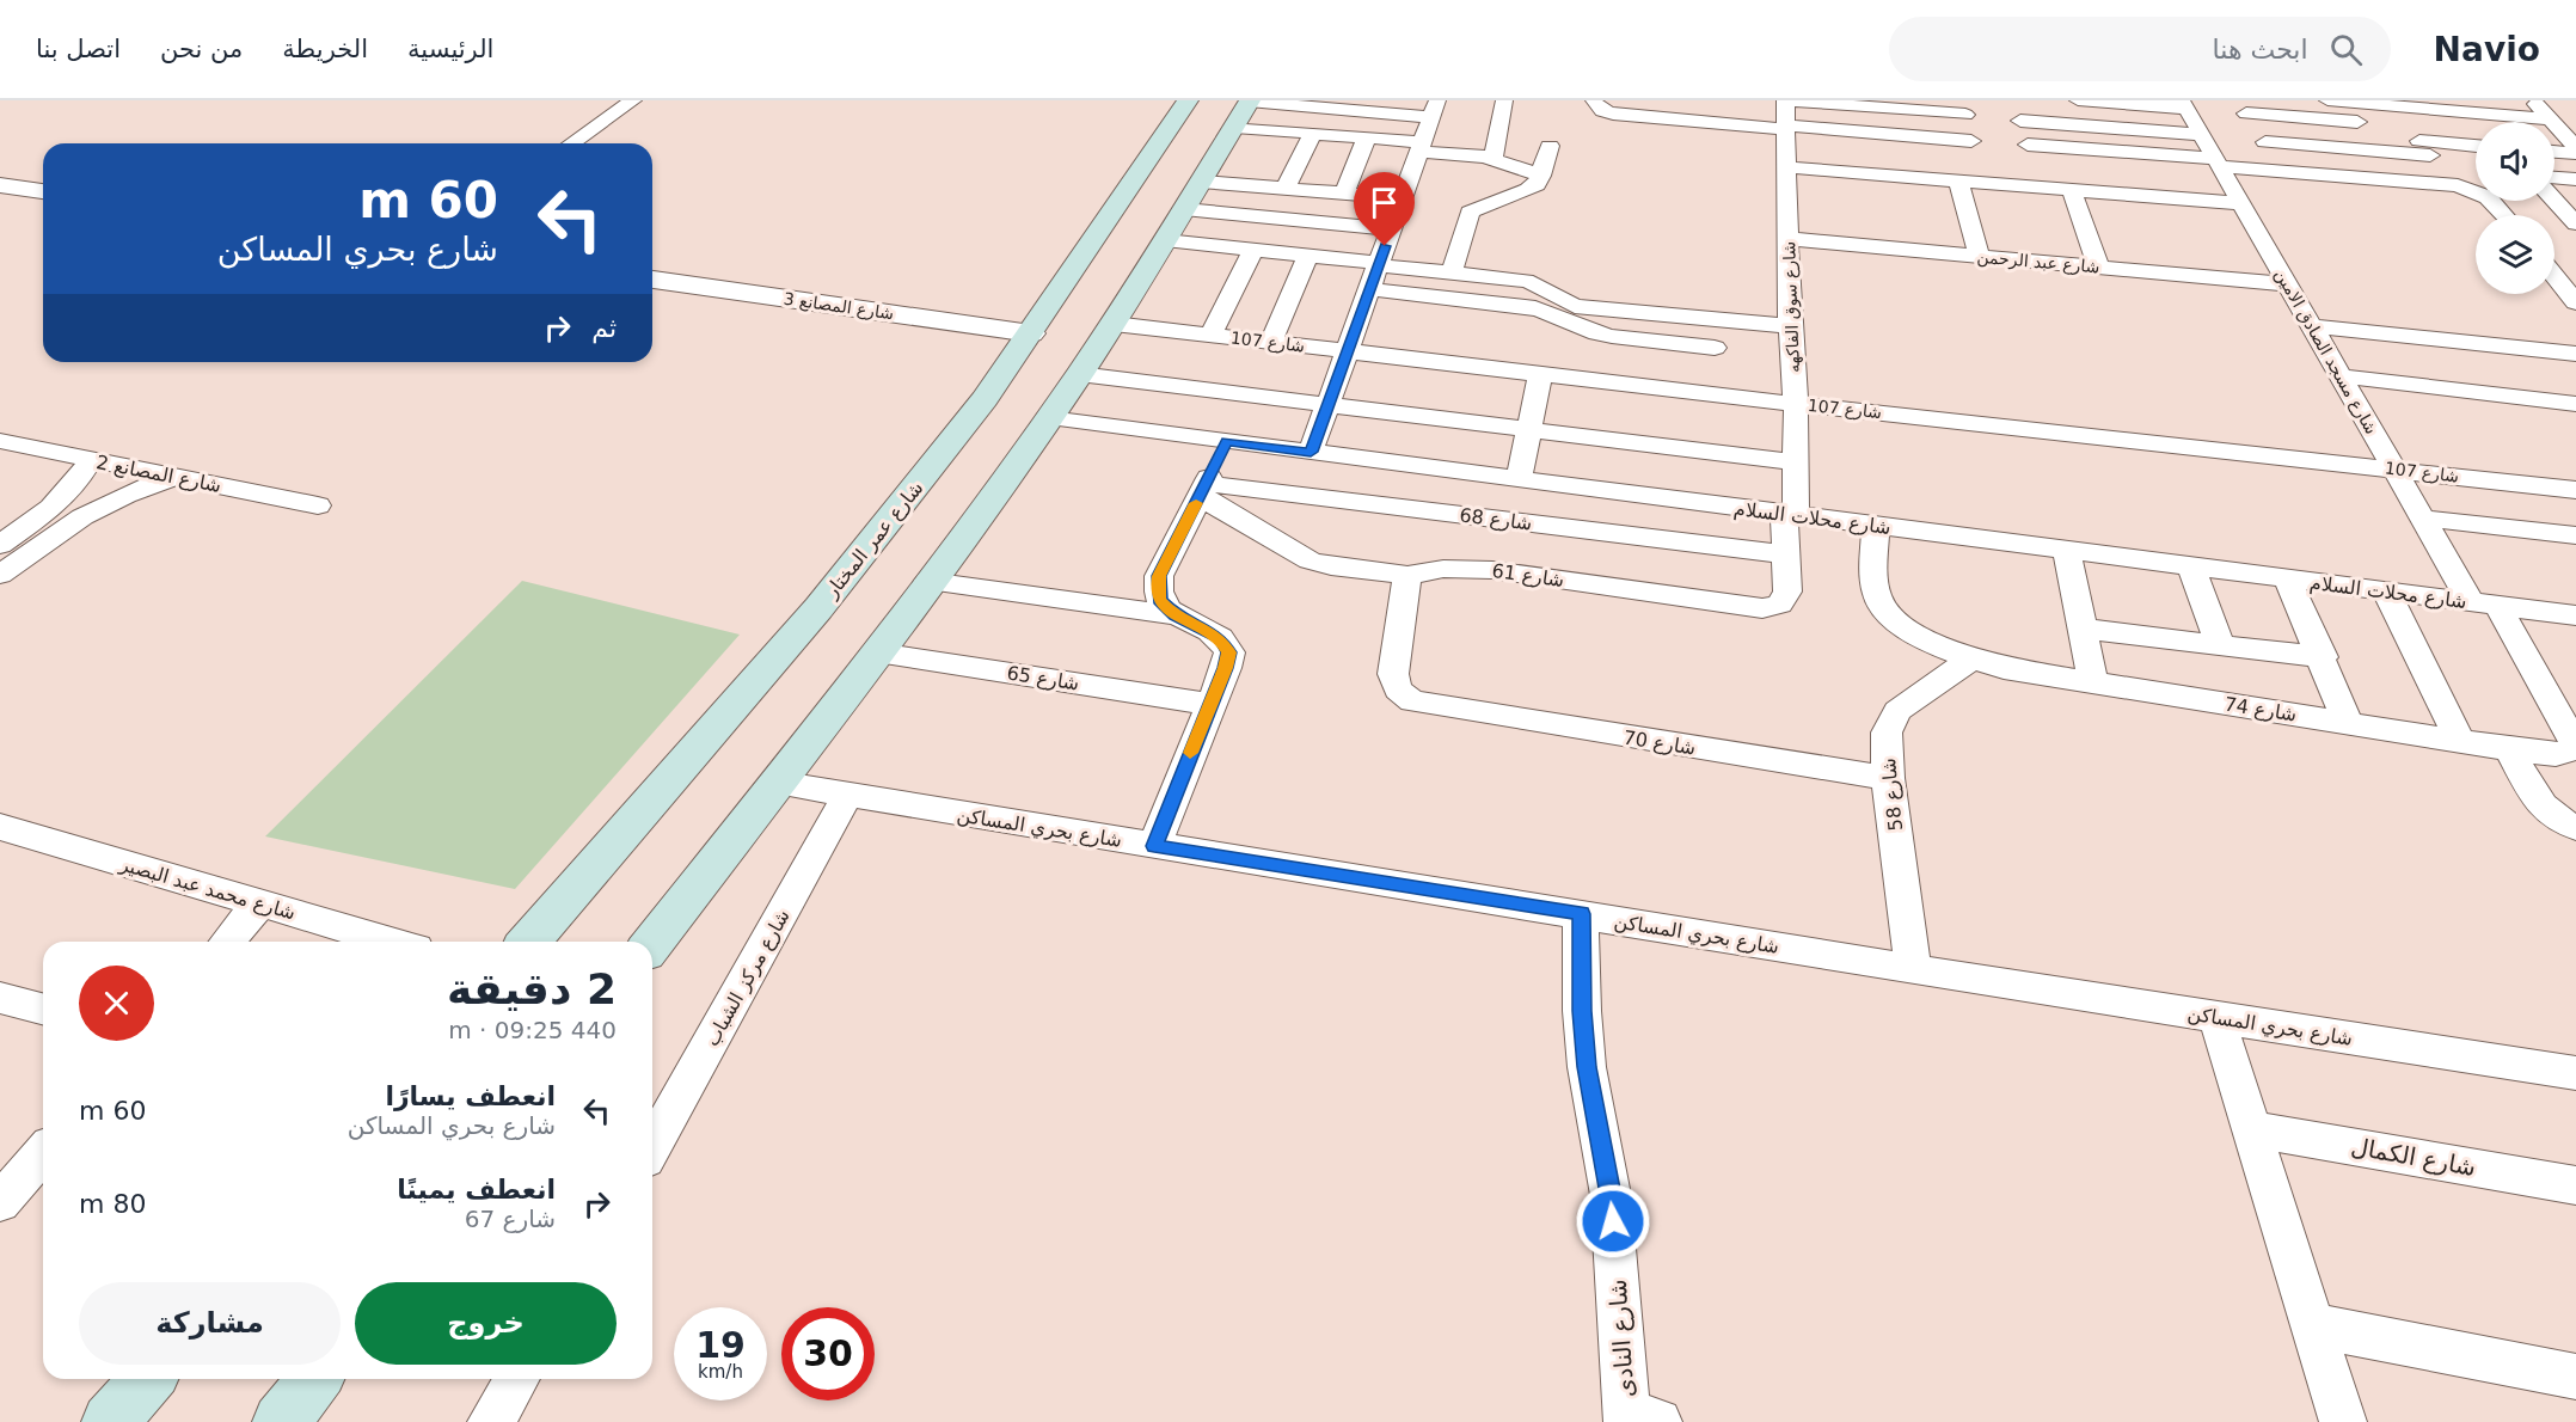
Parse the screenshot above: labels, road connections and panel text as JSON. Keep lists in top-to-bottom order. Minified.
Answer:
{"streets":{"main road":["شارع عمر المختار"],"street":["شارع عبد الرحمن","شارع المصانع 3","شارع سوق الفاكهه","شارع 107","شارع مسجد الصادق الامين","شارع المصانع 2","شارع محلات السلام","شارع 68","شارع 61","شارع 65","شارع 74","شارع 70","شارع 58","شارع بحري المساكن","شارع محمد عبد البصير","شارع مركز الشباب","شارع الكمال","شارع النادى"]},"crossings":[["شارع عبد الرحمن","شارع سوق الفاكهه"],["شارع عبد الرحمن","شارع مسجد الصادق الامين"],["شارع المصانع 3","شارع عمر المختار"],["شارع سوق الفاكهه","شارع 107"],["شارع سوق الفاكهه","شارع محلات السلام"],["شارع سوق الفاكهه","شارع 61"],["شارع 107","شارع مسجد الصادق الامين"],["شارع مسجد الصادق الامين","شارع محلات السلام"],["شارع مسجد الصادق الامين","شارع 74"],["شارع محلات السلام","شارع 61"],["شارع محلات السلام","شارع 74"],["شارع 68","شارع 61"],["شارع 61","شارع 70"],["شارع 74","شارع 58"],["شارع 70","شارع 58"],["شارع 58","شارع بحري المساكن"],["شارع بحري المساكن","شارع مركز الشباب"],["شارع بحري المساكن","شارع النادى"]],"page":{"header":"Navio","search":"ابحث هنا","nav":["الرئيسية","الخريطة","من نحن","اتصل بنا"],"turn":["60 m","شارع بحري المساكن"],"then":"ثم","heading":["2 دقيقة","440 m · 09:25"],"list":[{"name":"انعطف يسارًا","note":"شارع بحري المساكن","value":"60 m"},{"name":"انعطف يمينًا","note":"شارع 67","value":"80 m"}],"buttons":["خروج","مشاركة"],"speed":"19 km/h","limit":"30"}}
